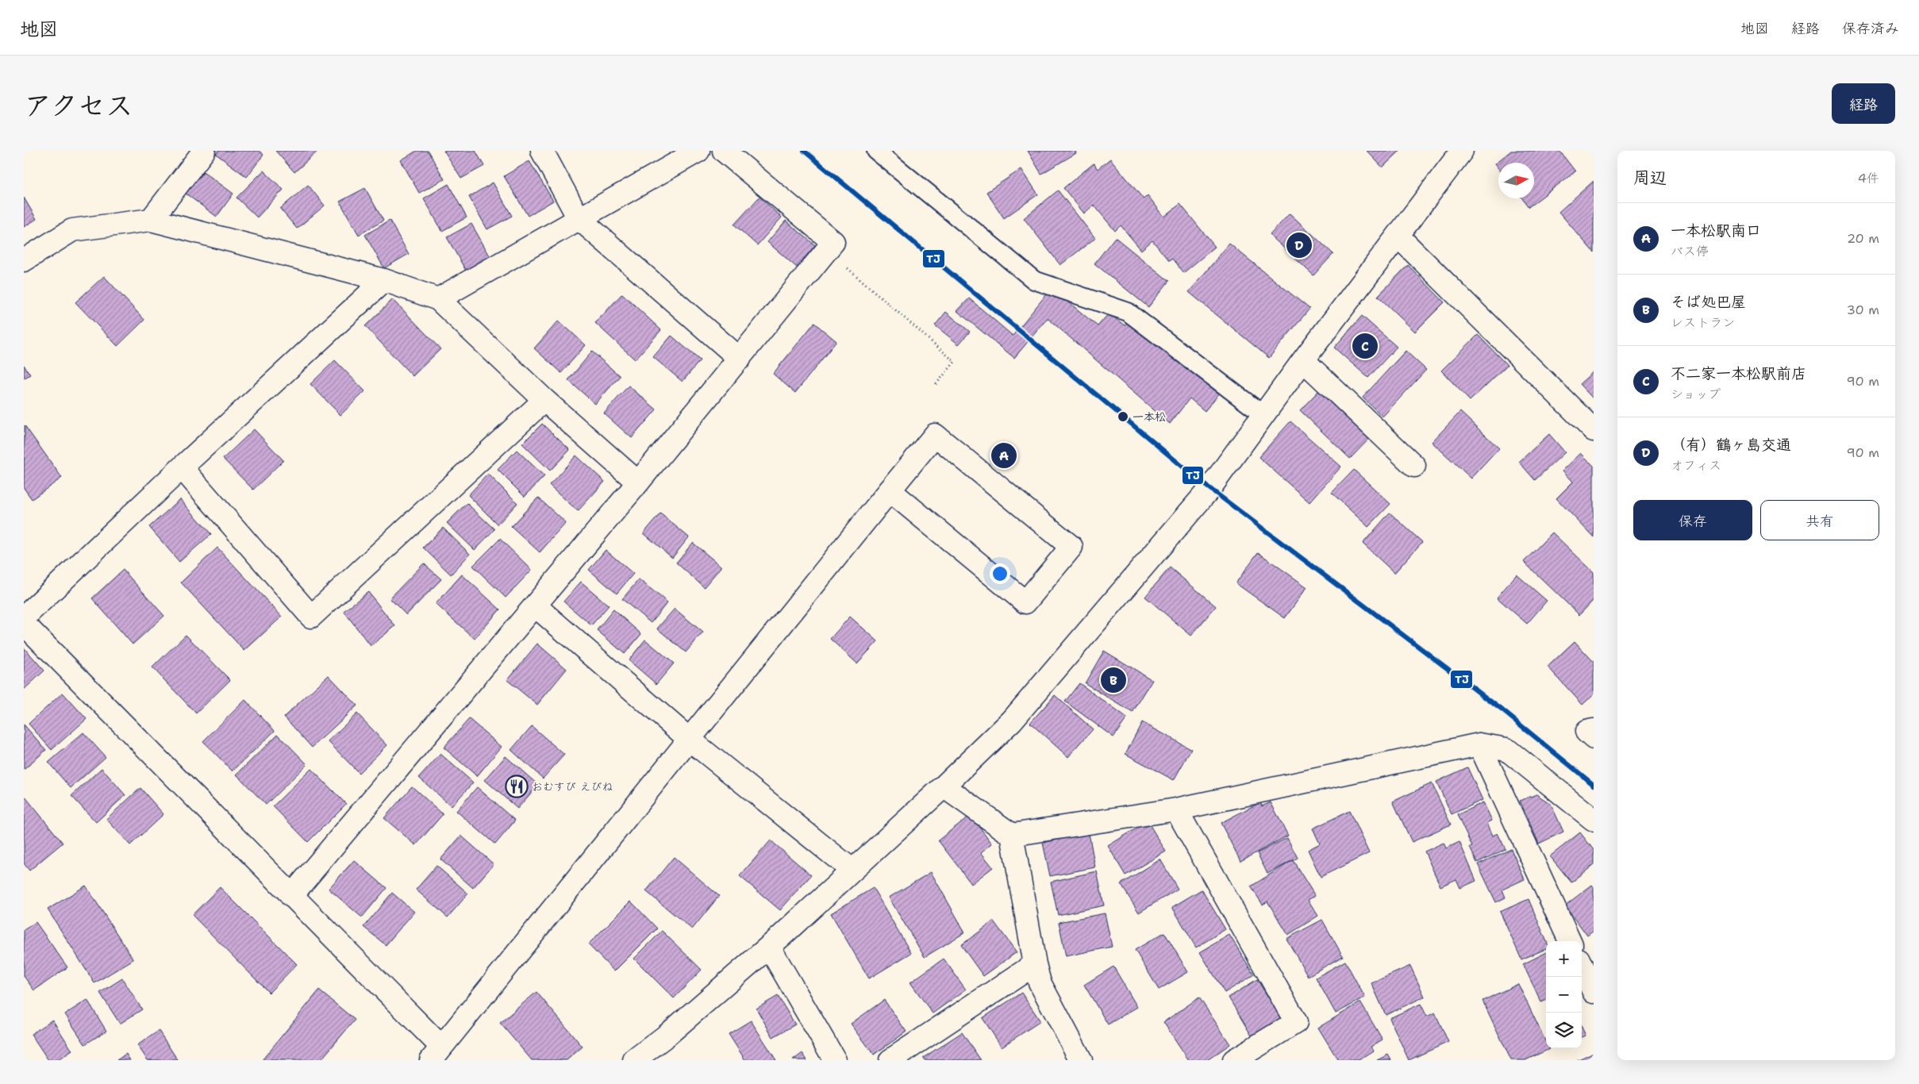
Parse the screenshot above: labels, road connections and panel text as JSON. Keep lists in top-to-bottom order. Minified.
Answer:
{"places":{"other":["一本松"],"restaurant":["おむすび えびね"]},"lines":["transit line TJ"],"north":"right","page":{"header":"地図","nav":["地図","経路","保存済み"],"title":"アクセス","buttons":["経路",["保存","共有"]],"heading":["周辺","4件"],"list":[{"mark":"A","name":"一本松駅南口","note":"バス停","value":"20 m"},{"mark":"B","name":"そば処巴屋","note":"レストラン","value":"30 m"},{"mark":"C","name":"不二家一本松駅前店","note":"ショップ","value":"90 m"},{"mark":"D","name":"（有）鶴ヶ島交通","note":"オフィス","value":"90 m"}],"pins":["D","C","A","B"],"map_buttons":["+","−"]}}
